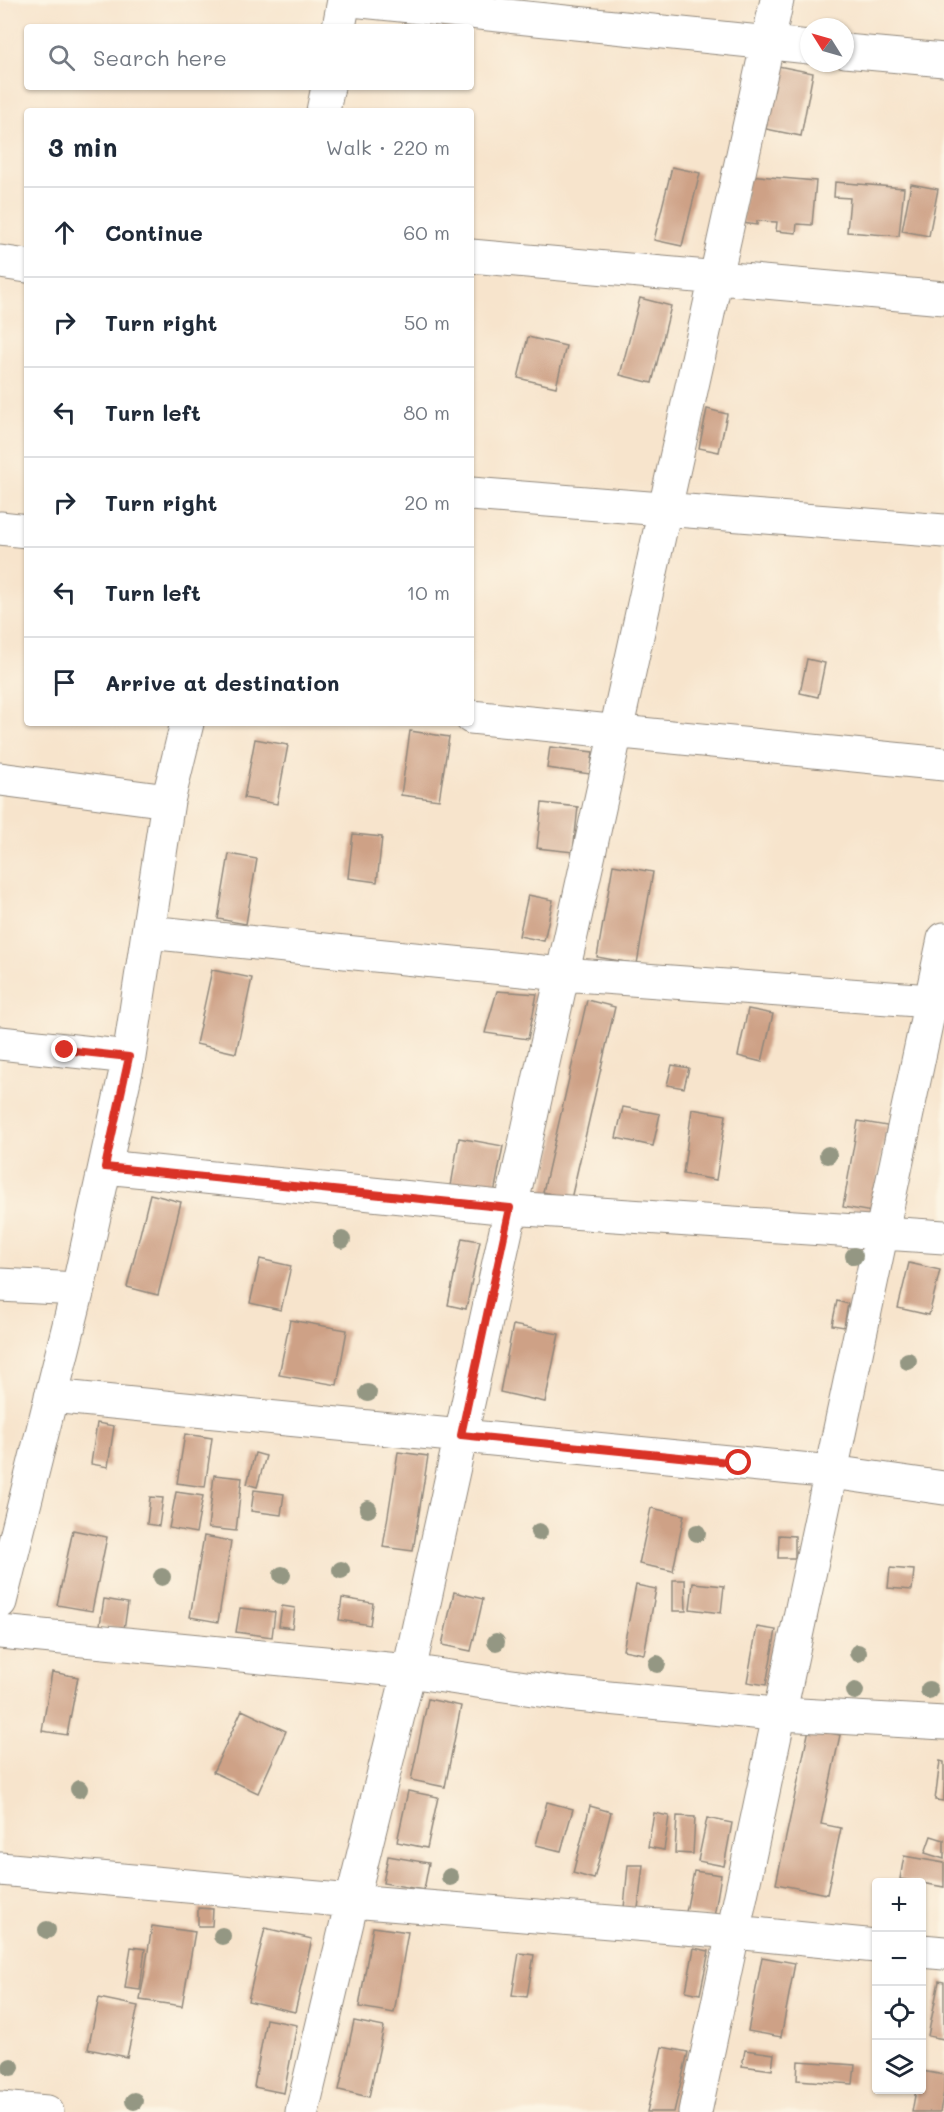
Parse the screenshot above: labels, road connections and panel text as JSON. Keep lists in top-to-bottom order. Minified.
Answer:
{"north":"top left","page":{"search":"Search here","heading":["3 min","Walk · 220 m"],"list":[["Continue","60 m"],["Turn right","50 m"],["Turn left","80 m"],["Turn right","20 m"],["Turn left","10 m"],"Arrive at destination"],"map_buttons":["+","−"]}}
